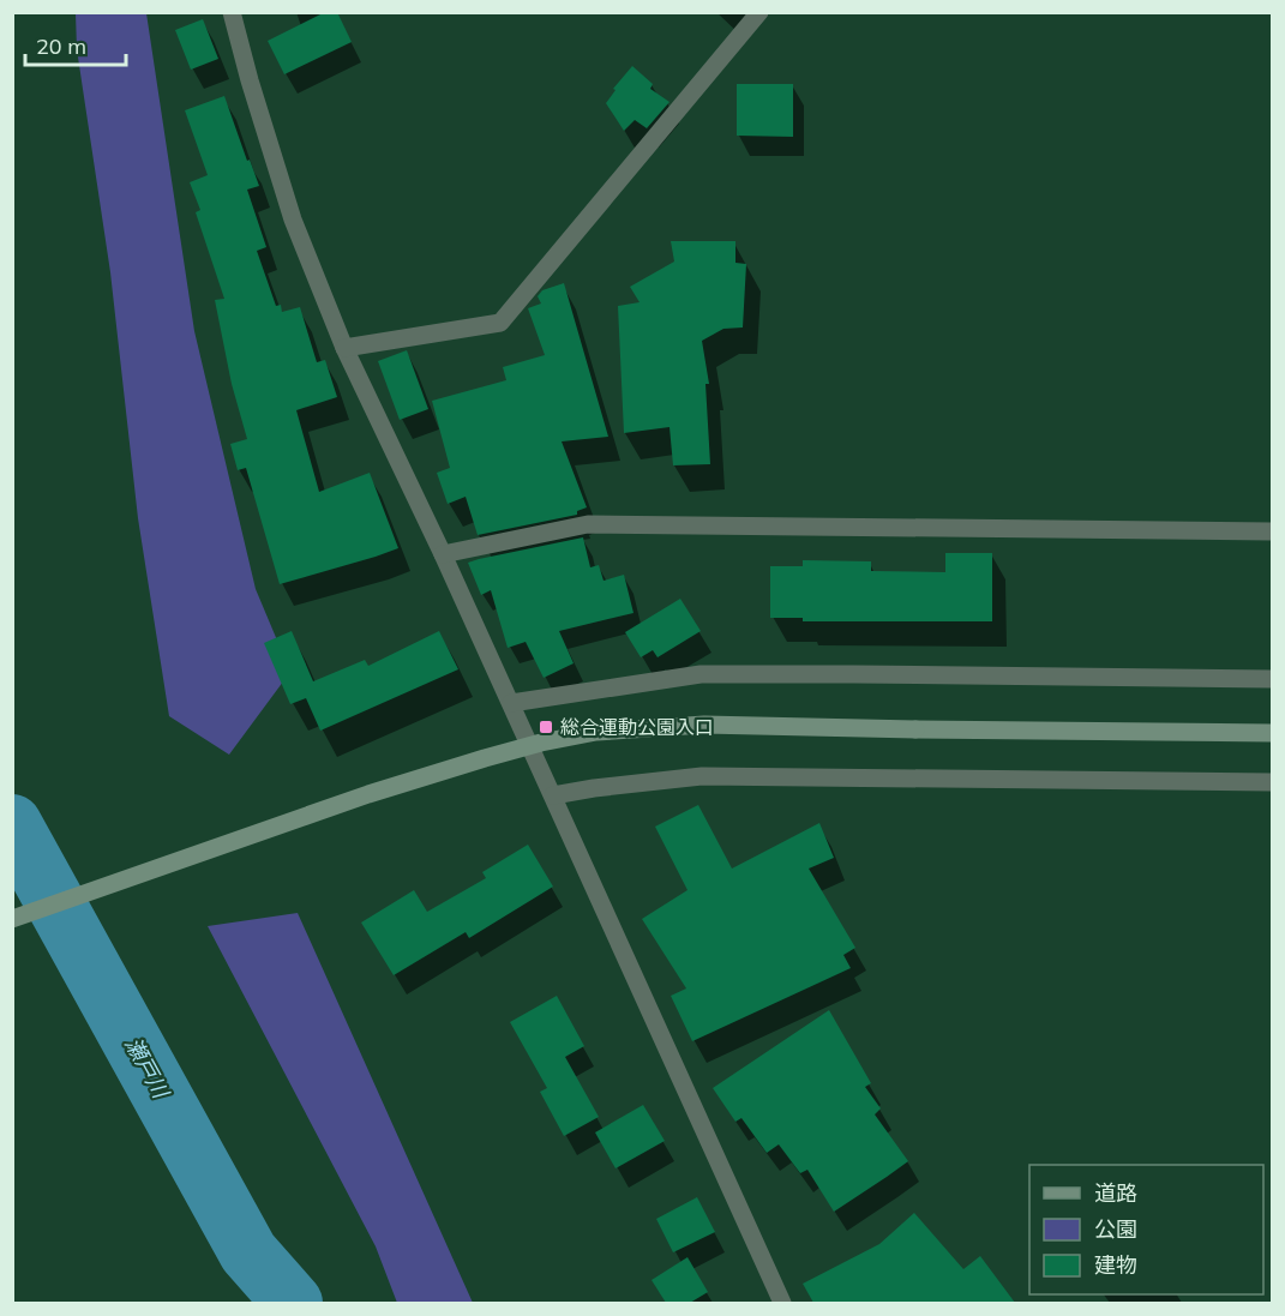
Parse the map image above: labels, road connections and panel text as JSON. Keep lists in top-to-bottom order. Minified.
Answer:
{"water":["瀬戸川"],"places":{"transit":["総合運動公園入口"]},"legend":["道路","公園","建物"],"scale_bar":"20 m"}
